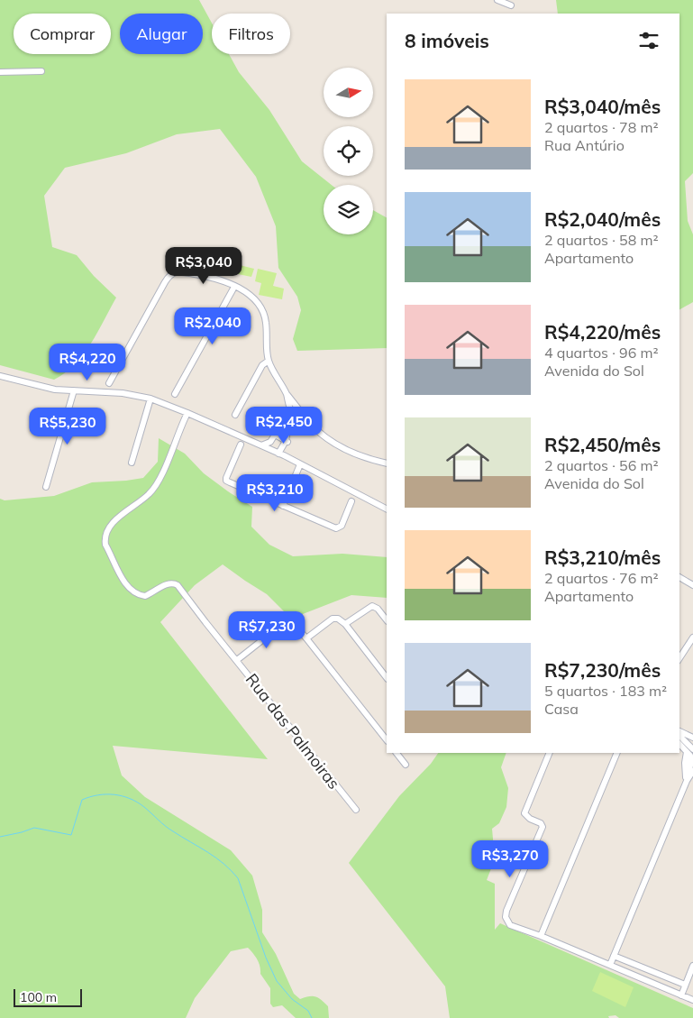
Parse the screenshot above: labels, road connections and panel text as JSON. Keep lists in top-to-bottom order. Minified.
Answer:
{"streets":{"street":["Rua das Palmoiras"]},"scale_bar":"100 m","north":"right","page":{"chip":["Comprar","Alugar","Filtros"],"heading":"8 imóveis","list":[{"name":"R$3,040/mês","note":"2 quartos · 78 m² · Rua Antúrio"},{"name":"R$2,040/mês","note":"2 quartos · 58 m² · Apartamento"},{"name":"R$4,220/mês","note":"4 quartos · 96 m² · Avenida do Sol"},{"name":"R$2,450/mês","note":"2 quartos · 56 m² · Avenida do Sol"},{"name":"R$3,210/mês","note":"2 quartos · 76 m² · Apartamento"},{"name":"R$7,230/mês","note":"5 quartos · 183 m² · Casa"}],"price":["R$3,040","R$2,040","R$4,220","R$2,450","R$5,230","R$3,210","R$7,230","R$3,270"],"scale":"100 m"}}
